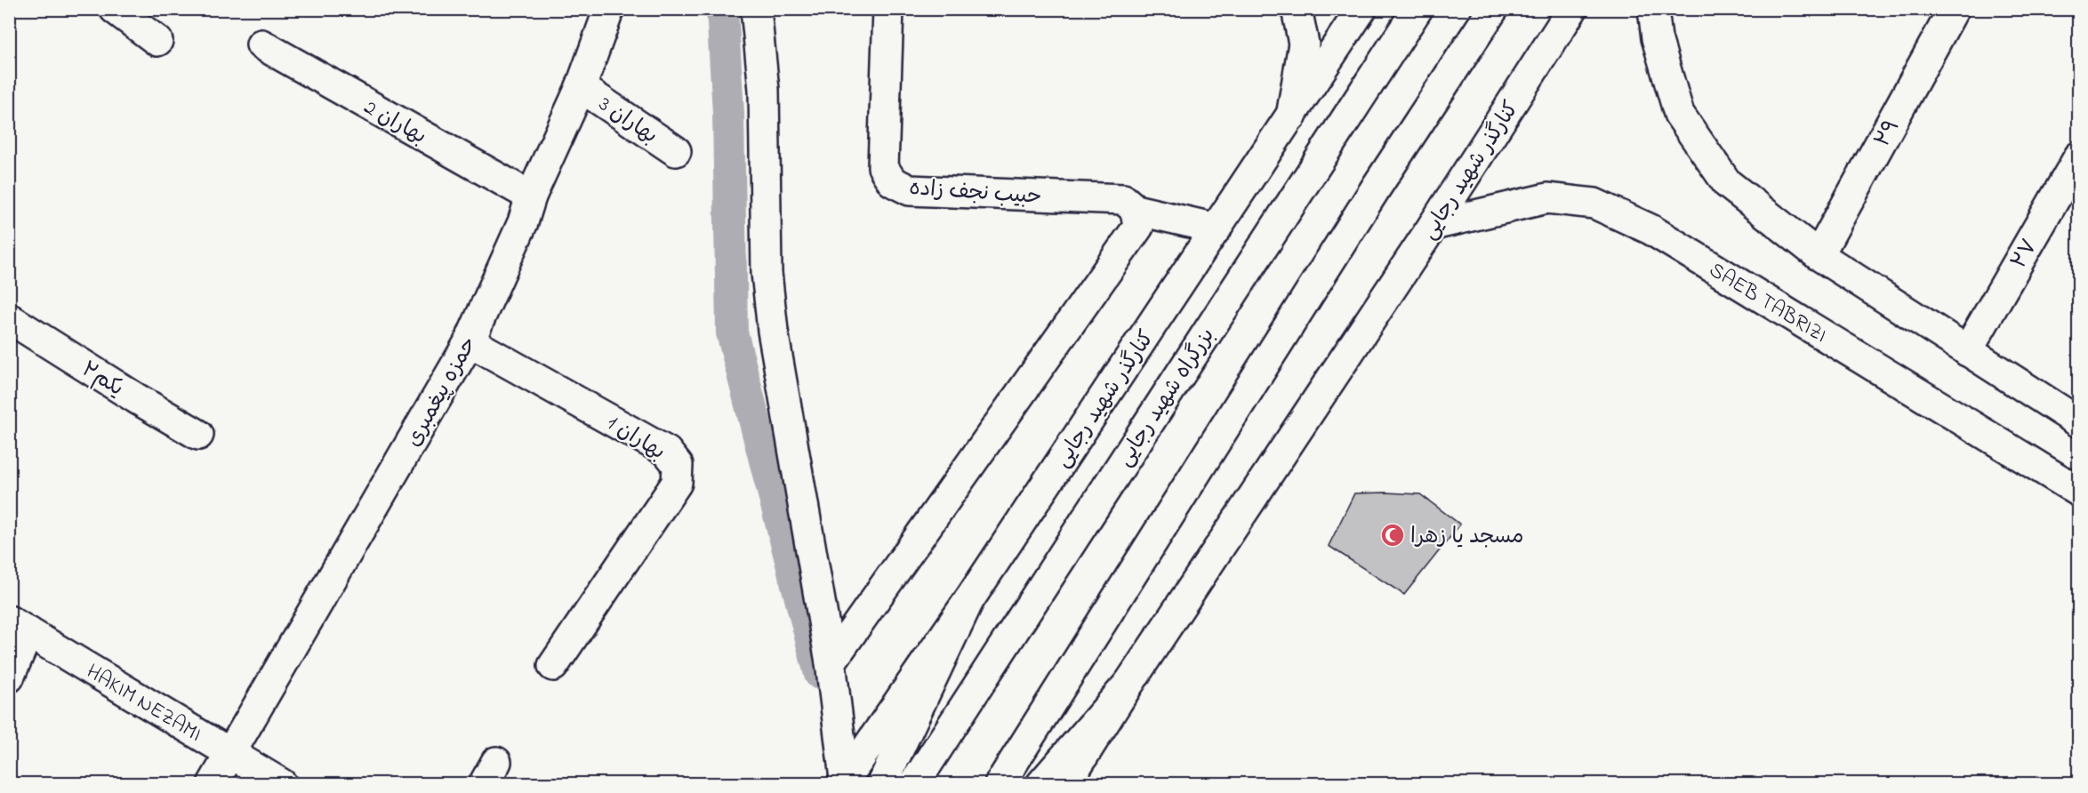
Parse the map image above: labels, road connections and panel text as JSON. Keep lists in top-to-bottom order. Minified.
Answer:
{"streets":{"main road":["بهاران 3","بهاران 2","۲۹","کنارگذر شهید رجایی","حبیب نجف زاده","۲۷","SAEB TABRIZI","یکم۲","حمزه پیغمبری","بزرگراه شهید رجایی","بهاران 1","HAKIM NEZAMI"]},"crossings":[["بهاران 3","حمزه پیغمبری"],["بهاران 2","حمزه پیغمبری"],["کنارگذر شهید رجایی","حبیب نجف زاده"],["کنارگذر شهید رجایی","SAEB TABRIZI"],["حمزه پیغمبری","بهاران 1"],["حمزه پیغمبری","HAKIM NEZAMI"]],"places":{"mosque":["مسجد یا زهرا"]}}
